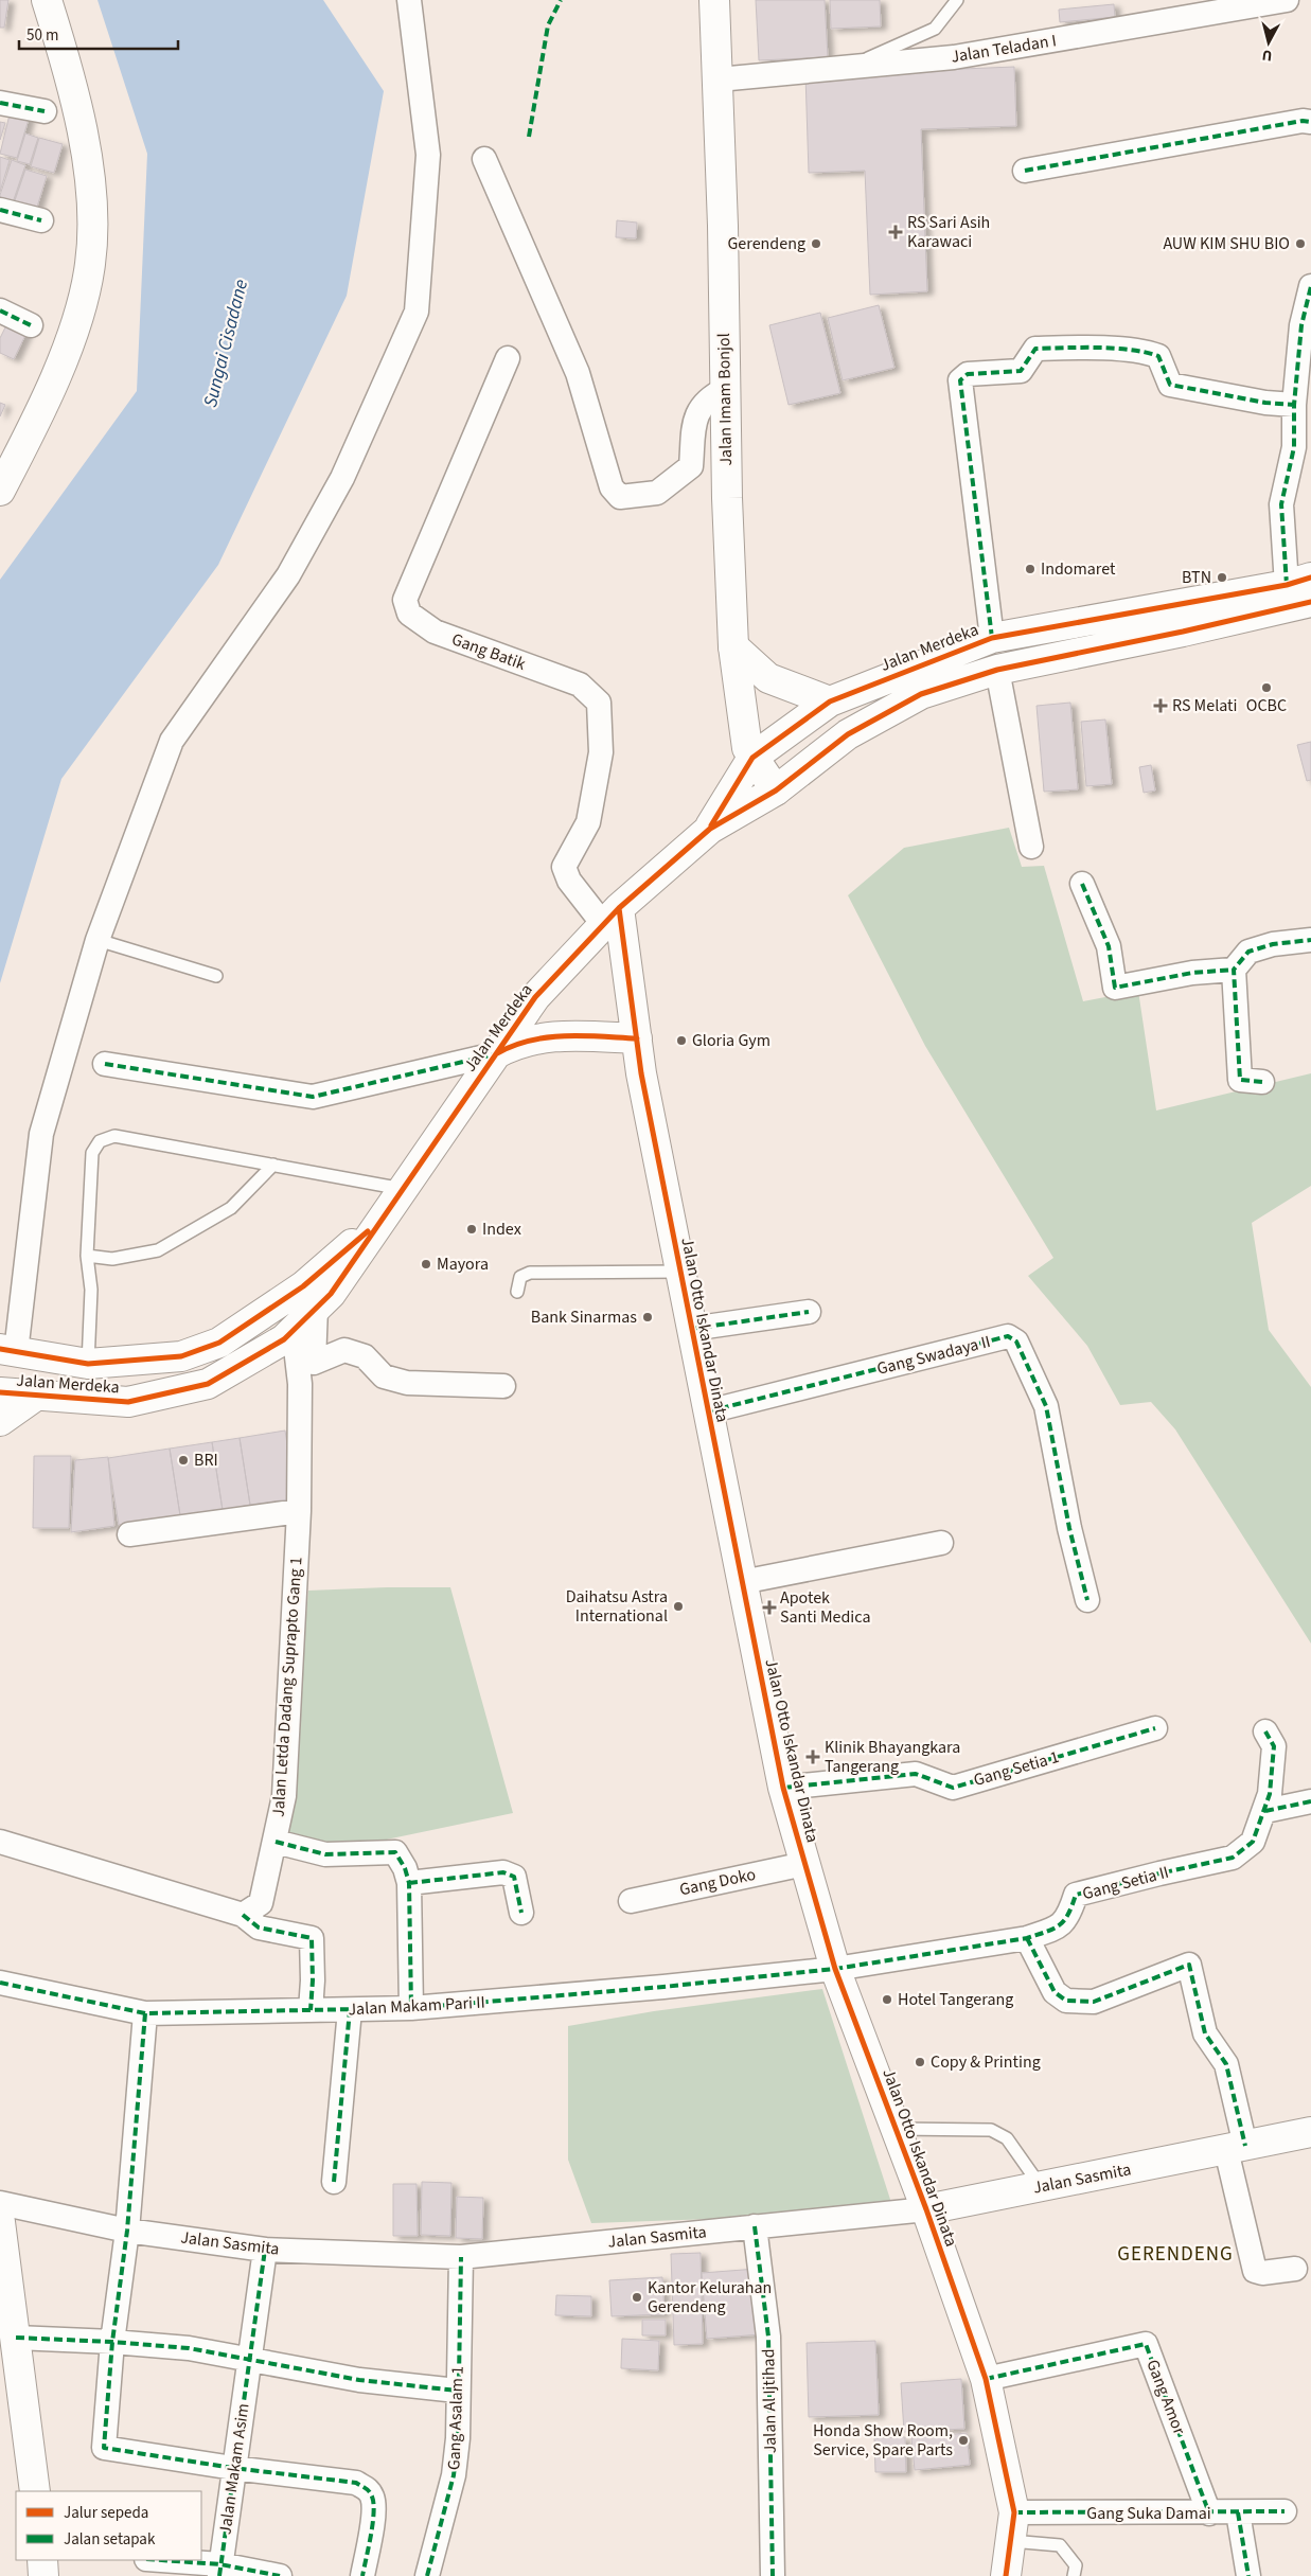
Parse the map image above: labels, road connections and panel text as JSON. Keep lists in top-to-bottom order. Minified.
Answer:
{"streets":{"main road":["Jalan Imam Bonjol","Jalan Merdeka","Jalan Otto Iskandar Dinata","Jalan Sasmita"],"street":["Jalan Teladan I","Gang Batik","Gang Swadaya II","Jalan Letda Dadang Suprapto Gang 1","Gang Setia 1","Gang Doko","Gang Setia II","Jalan Makam Pari II","Gang Amor","Jalan Al Ijtihad","Gang Asalam 1","Jalan Makam Asim","Gang Suka Damai"]},"crossings":[["Jalan Teladan I","Jalan Imam Bonjol"],["Jalan Imam Bonjol","Jalan Merdeka"],["Jalan Merdeka","Gang Batik"],["Jalan Merdeka","Jalan Otto Iskandar Dinata"],["Jalan Merdeka","Jalan Letda Dadang Suprapto Gang 1"],["Gang Batik","Jalan Otto Iskandar Dinata"],["Jalan Otto Iskandar Dinata","Gang Swadaya II"],["Jalan Otto Iskandar Dinata","Gang Setia 1"],["Jalan Otto Iskandar Dinata","Gang Doko"],["Jalan Otto Iskandar Dinata","Gang Setia II"],["Jalan Otto Iskandar Dinata","Jalan Makam Pari II"],["Jalan Otto Iskandar Dinata","Jalan Sasmita"],["Jalan Otto Iskandar Dinata","Gang Amor"],["Jalan Otto Iskandar Dinata","Gang Suka Damai"],["Gang Setia II","Jalan Makam Pari II"],["Jalan Sasmita","Jalan Al Ijtihad"],["Jalan Sasmita","Gang Asalam 1"],["Jalan Sasmita","Jalan Makam Asim"],["Gang Amor","Gang Suka Damai"]],"districts":["GERENDENG"],"water":["Sungai Cisadane"],"places":{"health":["RS Sari Asih Karawaci","RS Melati","Apotek Santi Medica","Klinik Bhayangkara Tangerang"],"other":["Gerendeng","AUW KIM SHU BIO","Indomaret","BTN","OCBC","Gloria Gym","Index","Mayora","Bank Sinarmas","BRI","Daihatsu Astra International","Hotel Tangerang","Copy & Printing","Kantor Kelurahan Gerendeng","Honda Show Room, Service, Spare Parts"]},"legend":["Jalur sepeda","Jalan setapak"],"scale_bar":"50 m","north":"bottom"}
